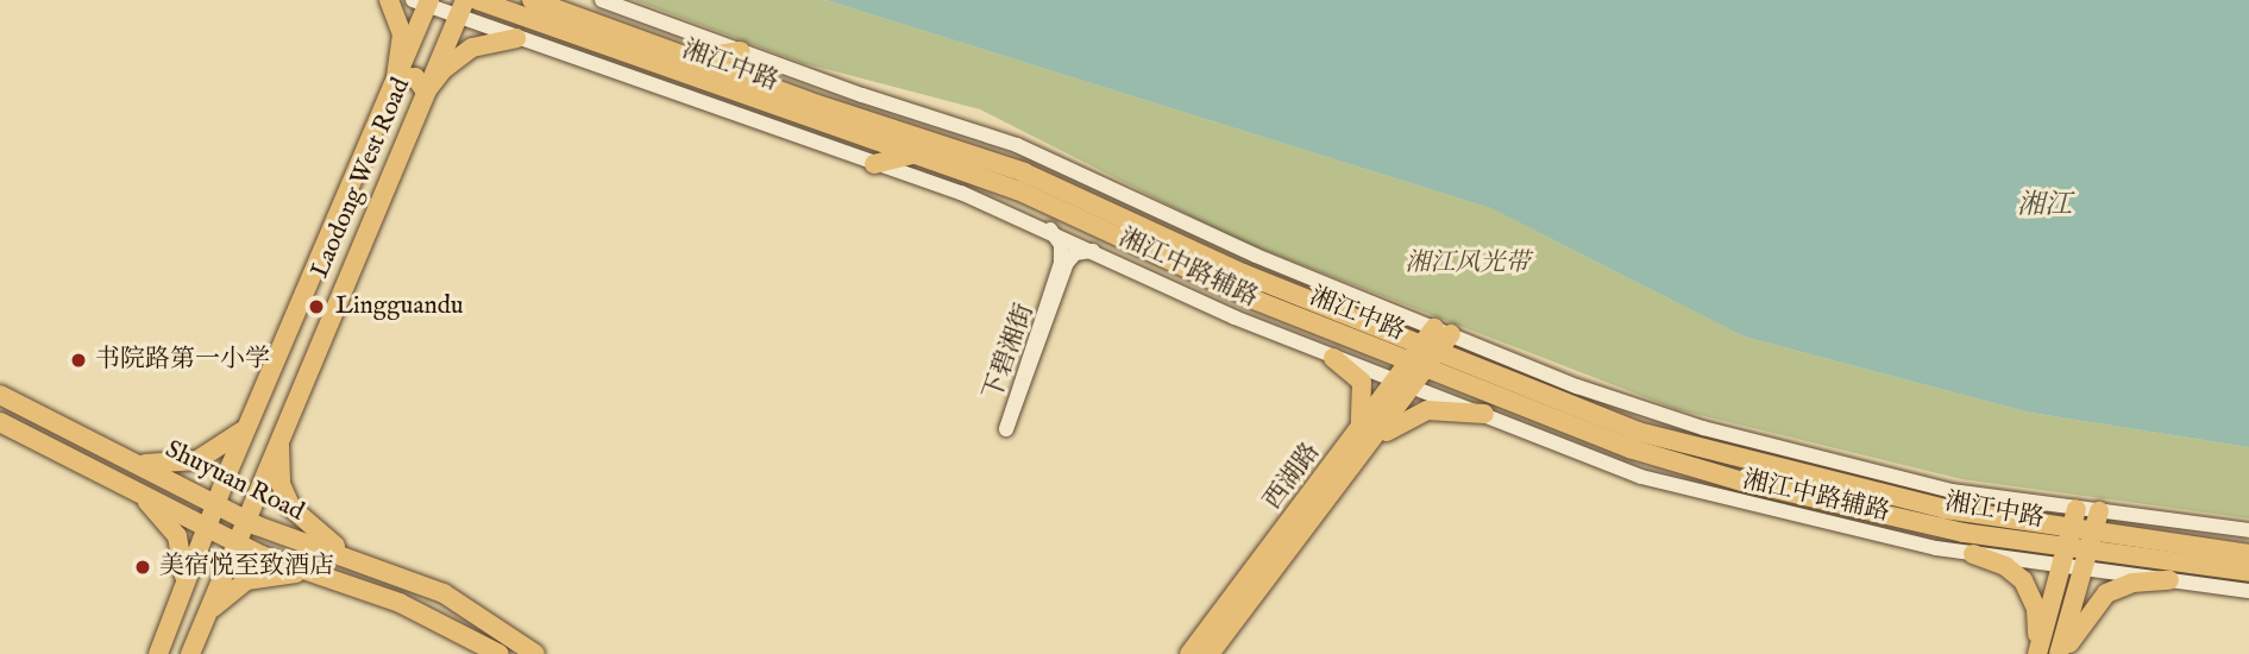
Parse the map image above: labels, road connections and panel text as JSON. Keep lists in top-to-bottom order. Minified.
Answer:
{"streets":{"main road":["湘江中路","Laodong West Road","西湖路","Shuyuan Road"],"street":["湘江中路辅路","下碧湘街"]},"crossings":[["湘江中路","湘江中路辅路"],["湘江中路","西湖路"],["Laodong West Road","湘江中路辅路"],["Laodong West Road","Shuyuan Road"],["湘江中路辅路","下碧湘街"],["湘江中路辅路","西湖路"]],"water":["湘江"],"parks":["湘江风光带"],"places":["Lingguandu","书院路第一小学","美宿悦至致酒店"]}
